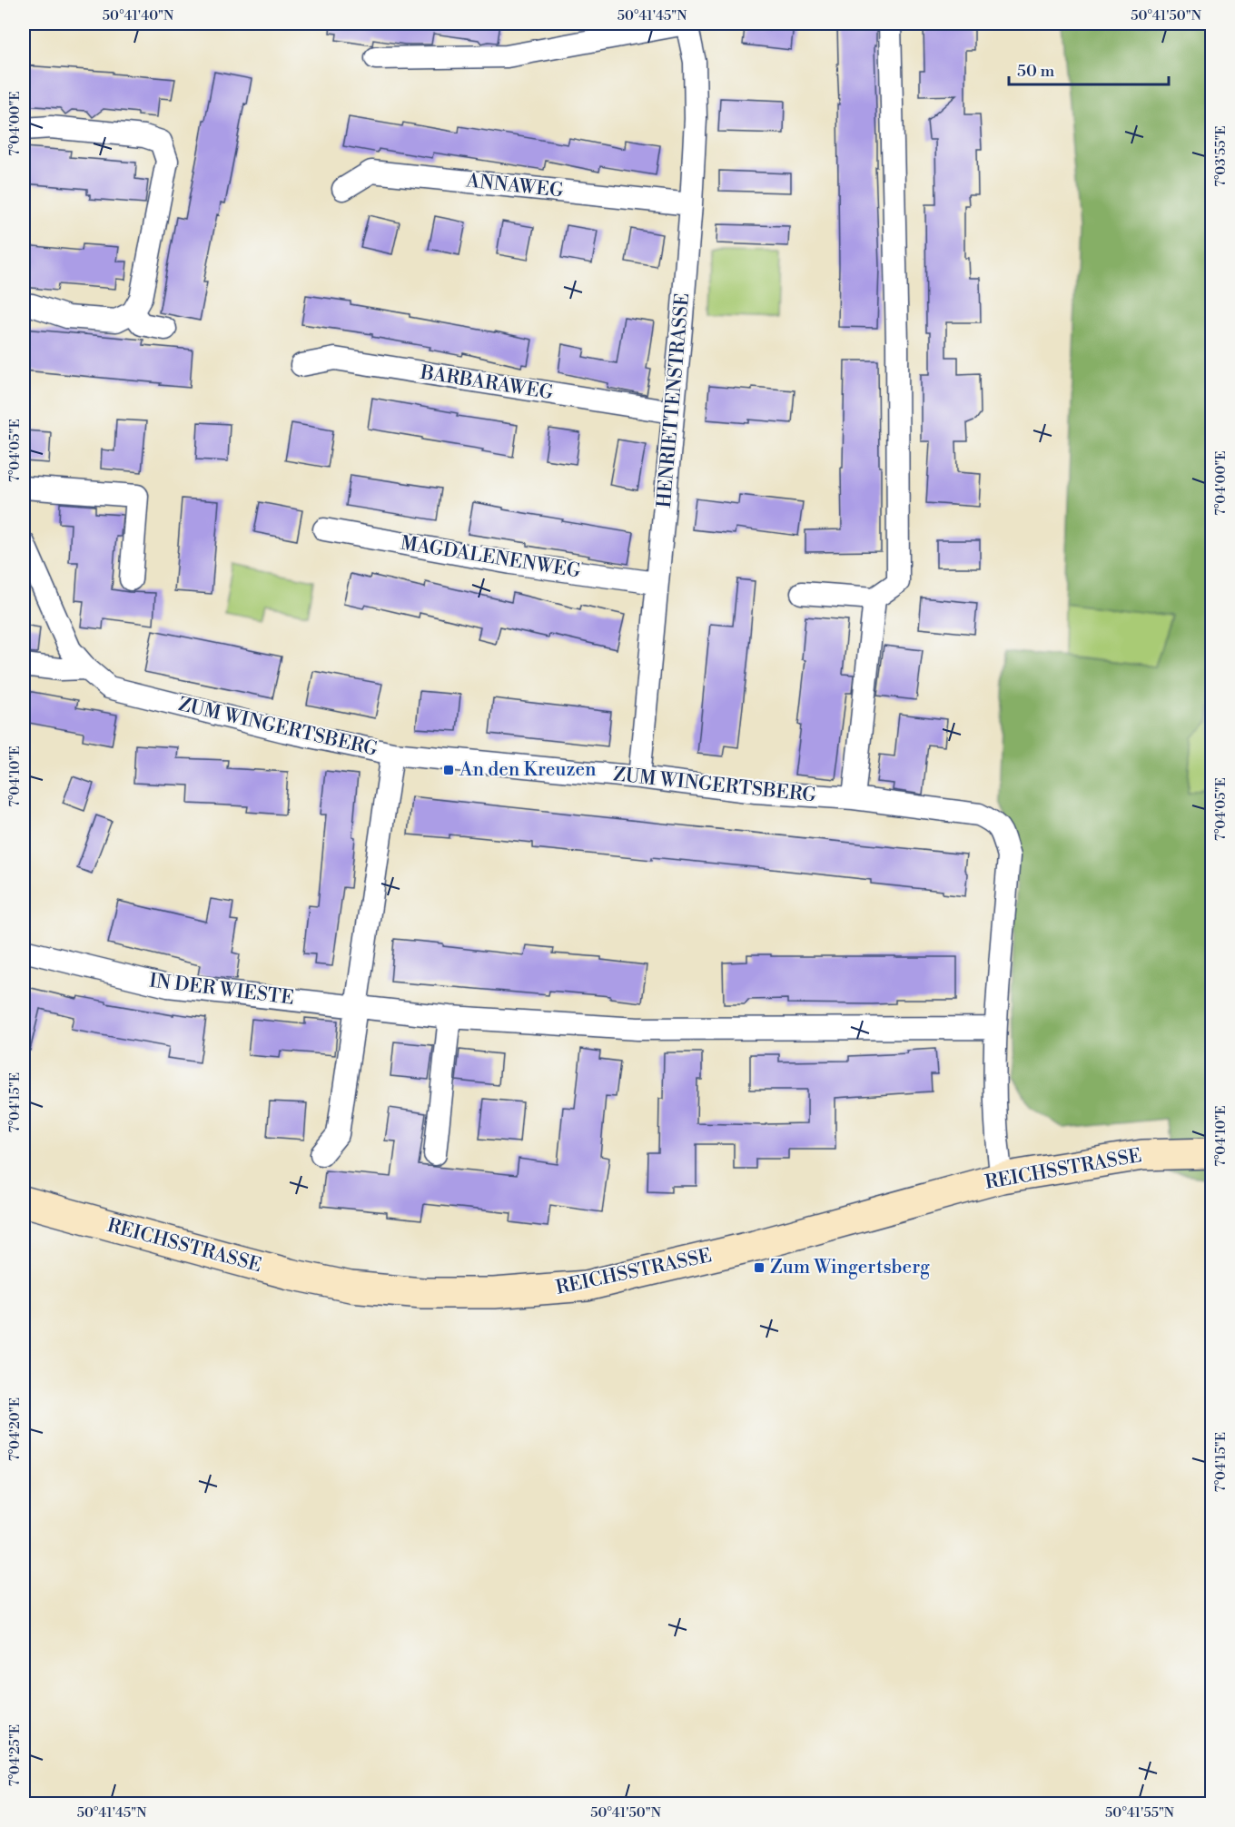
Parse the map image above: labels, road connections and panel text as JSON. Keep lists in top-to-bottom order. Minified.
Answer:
{"streets":{"main road":["REICHSSTRASSE"],"street":["ANNAWEG","BARBARAWEG","HENRIETTENSTRASSE","MAGDALENENWEG","ZUM WINGERTSBERG","IN DER WIESTE"]},"crossings":[["ANNAWEG","HENRIETTENSTRASSE"],["BARBARAWEG","HENRIETTENSTRASSE"],["HENRIETTENSTRASSE","MAGDALENENWEG"],["HENRIETTENSTRASSE","ZUM WINGERTSBERG"],["ZUM WINGERTSBERG","IN DER WIESTE"],["ZUM WINGERTSBERG","REICHSSTRASSE"]],"places":{"transit":["An den Kreuzen","Zum Wingertsberg"]},"scale_bar":"50 m","coordinates":["50°41'40\"N","50°41'45\"N","50°41'50\"N","7°04'00\"E","7°03'55\"E","7°04'05\"E","7°04'10\"E","7°04'15\"E","7°04'20\"E","7°04'25\"E","50°41'55\"N"]}
